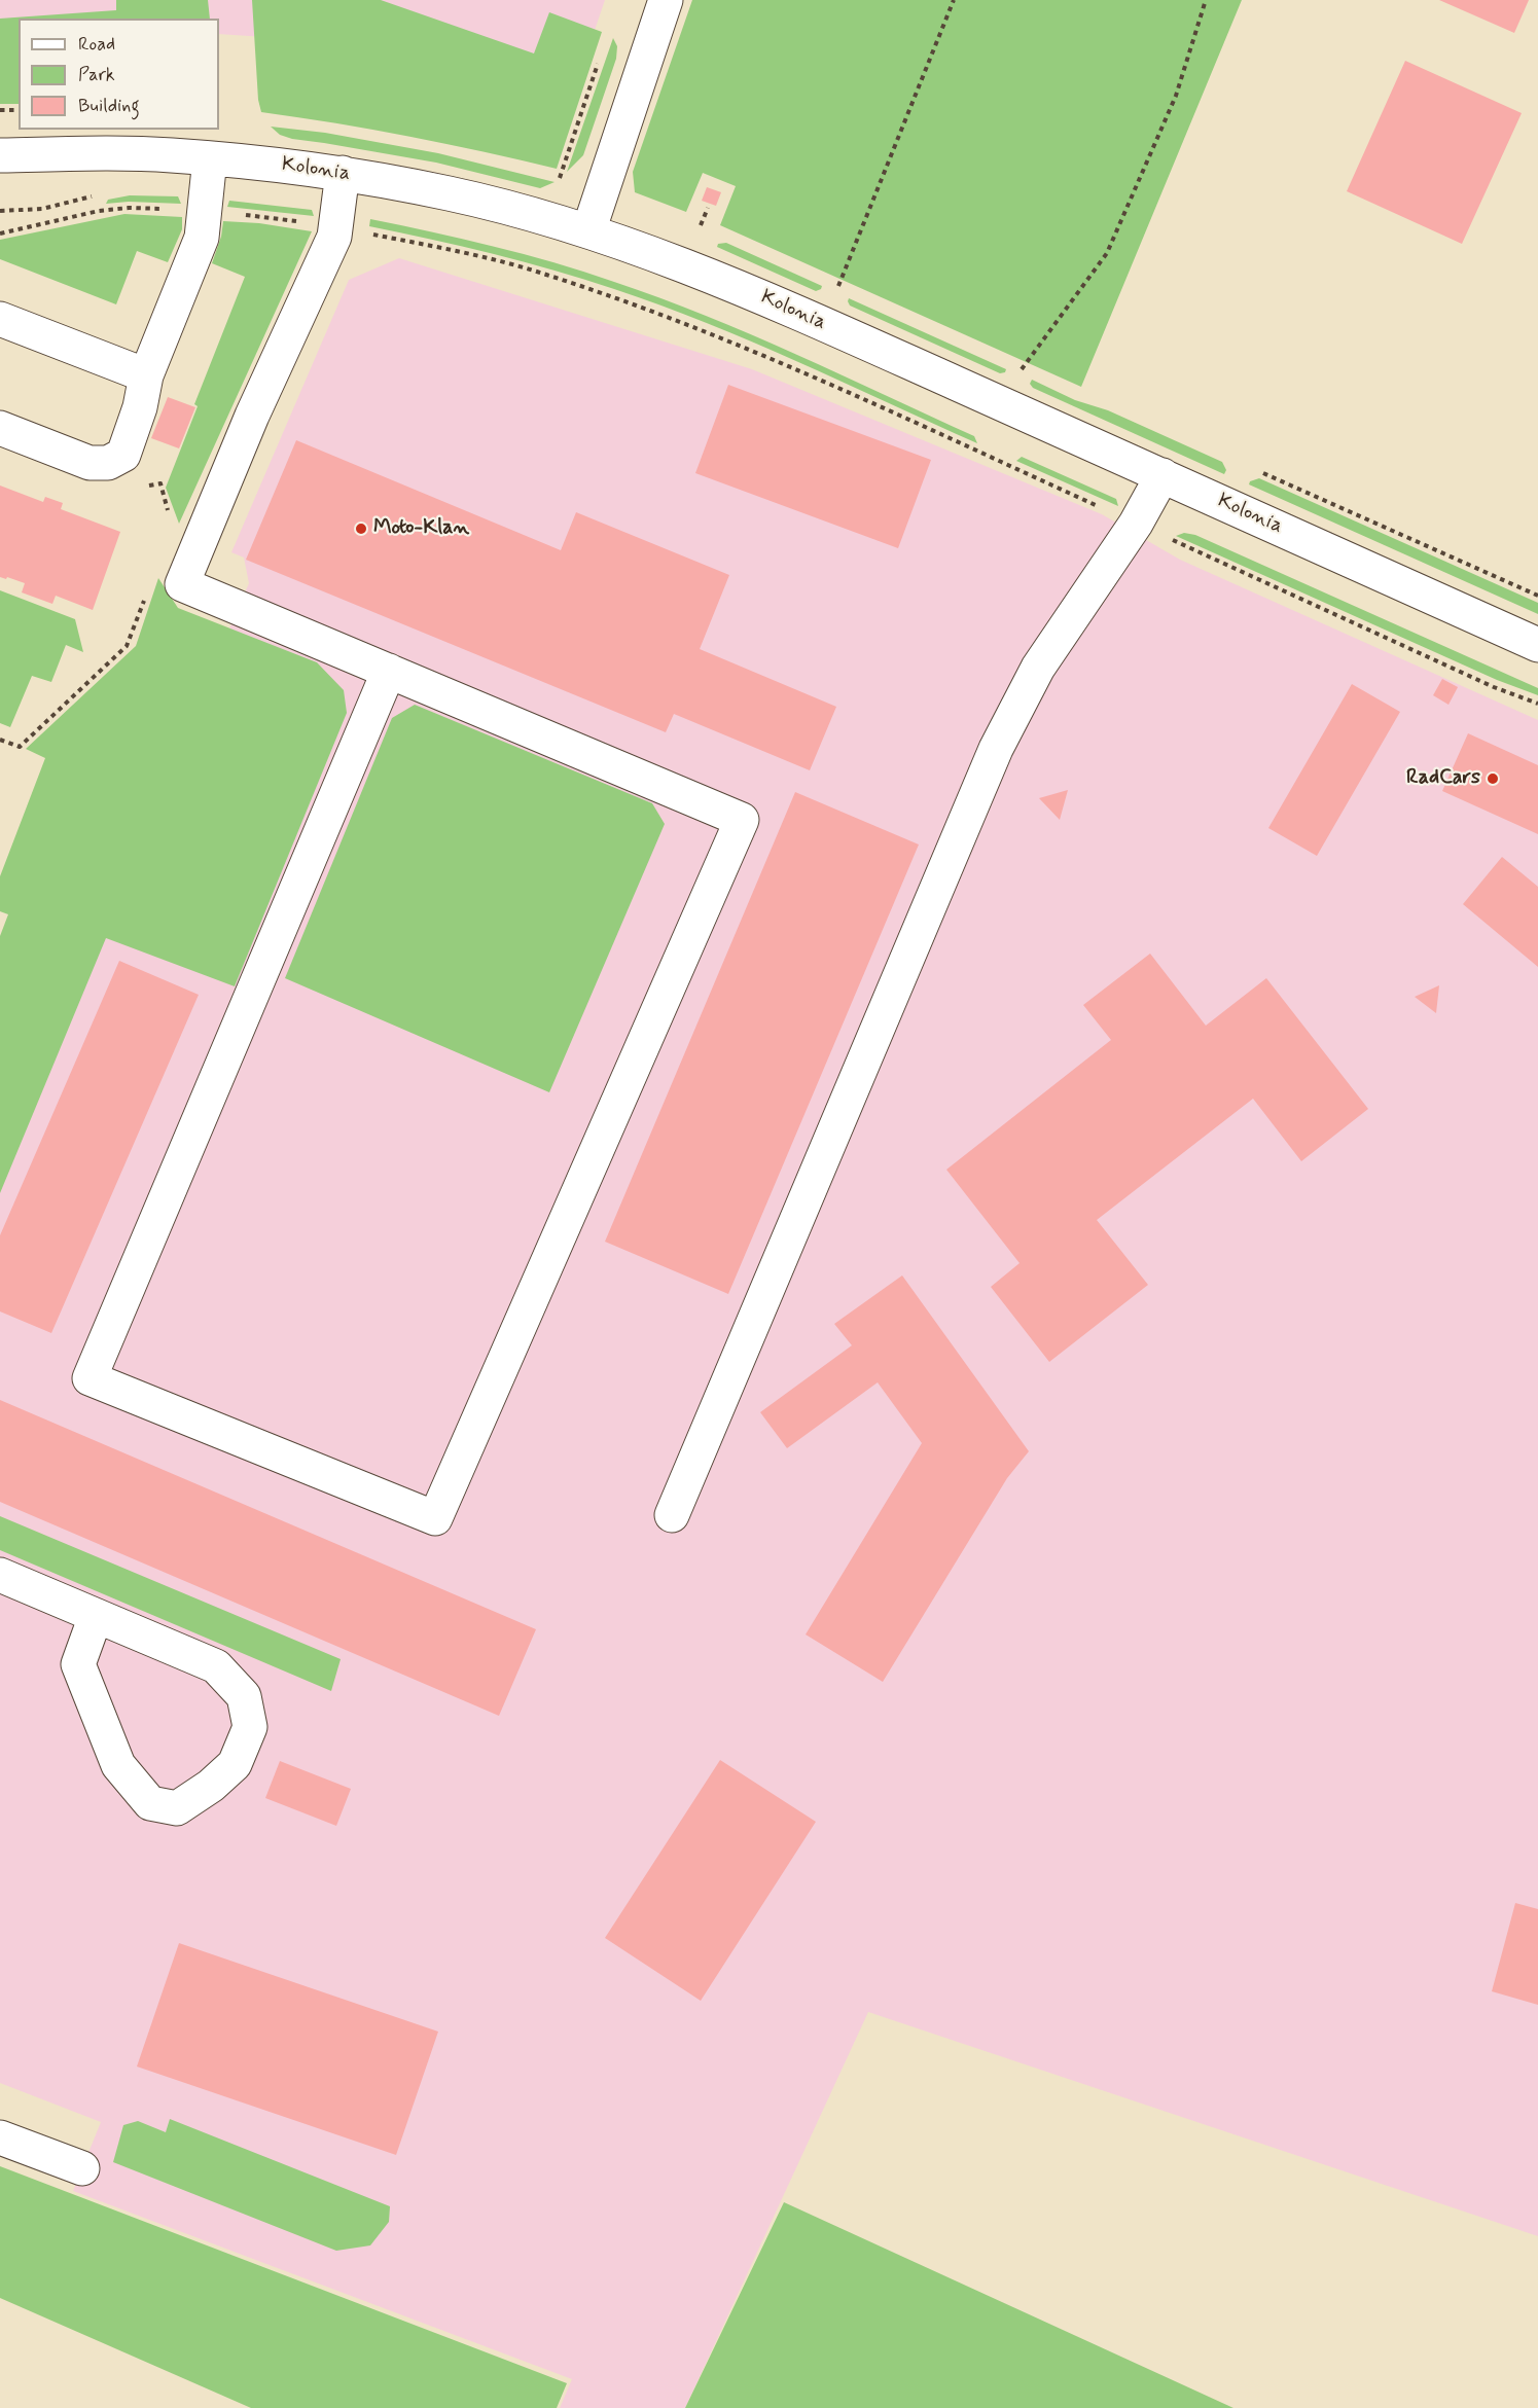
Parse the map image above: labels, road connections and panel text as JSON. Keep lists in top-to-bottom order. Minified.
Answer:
{"streets":{"street":["Kolonia"]},"places":["Moto-Klan","RadCars"],"legend":["Road","Park","Building"]}
